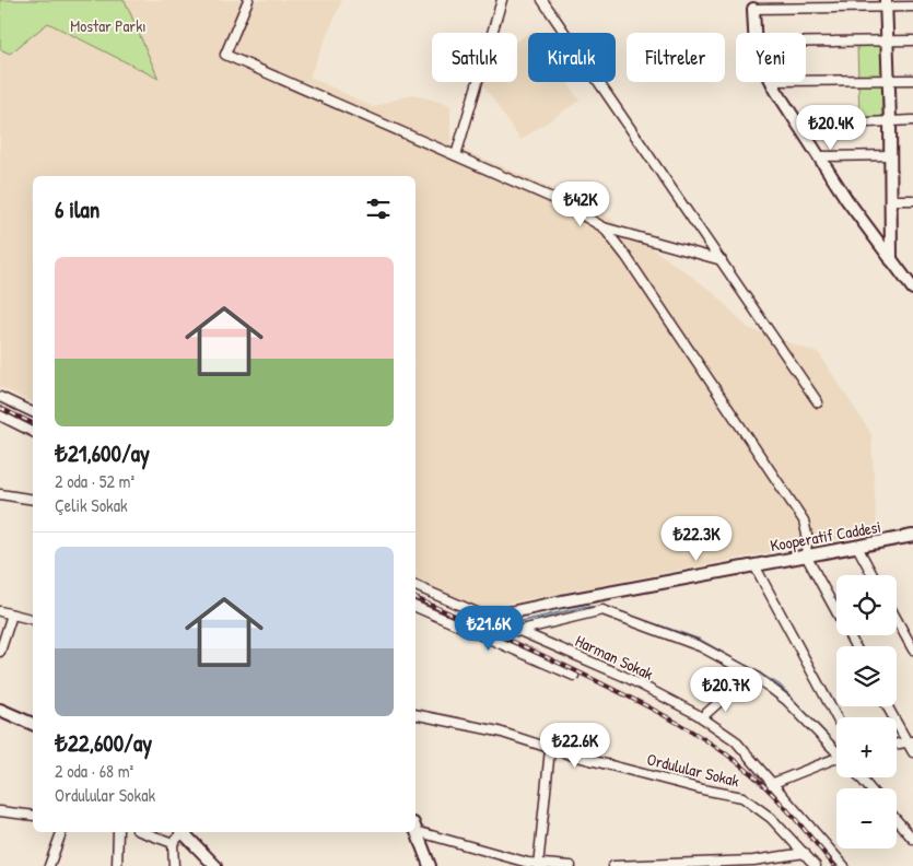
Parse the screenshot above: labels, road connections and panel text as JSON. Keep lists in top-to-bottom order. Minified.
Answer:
{"streets":{"street":["Kooperatif Caddesi","Harman Sokak","Ordulular Sokak"]},"crossings":[["Kooperatif Caddesi","Harman Sokak"]],"parks":["Mostar Parkı"],"page":{"chip":["Satılık","Kiralık","Filtreler","Yeni"],"price":["₺20.4K","₺42K","₺22.3K","₺21.6K","₺20.7K","₺22.6K"],"heading":"6 ilan","list":[{"name":"₺21,600/ay","note":"2 oda · 52 m² · Çelik Sokak"},{"name":"₺22,600/ay","note":"2 oda · 68 m² · Ordulular Sokak"}],"map_buttons":["+","−"]}}
